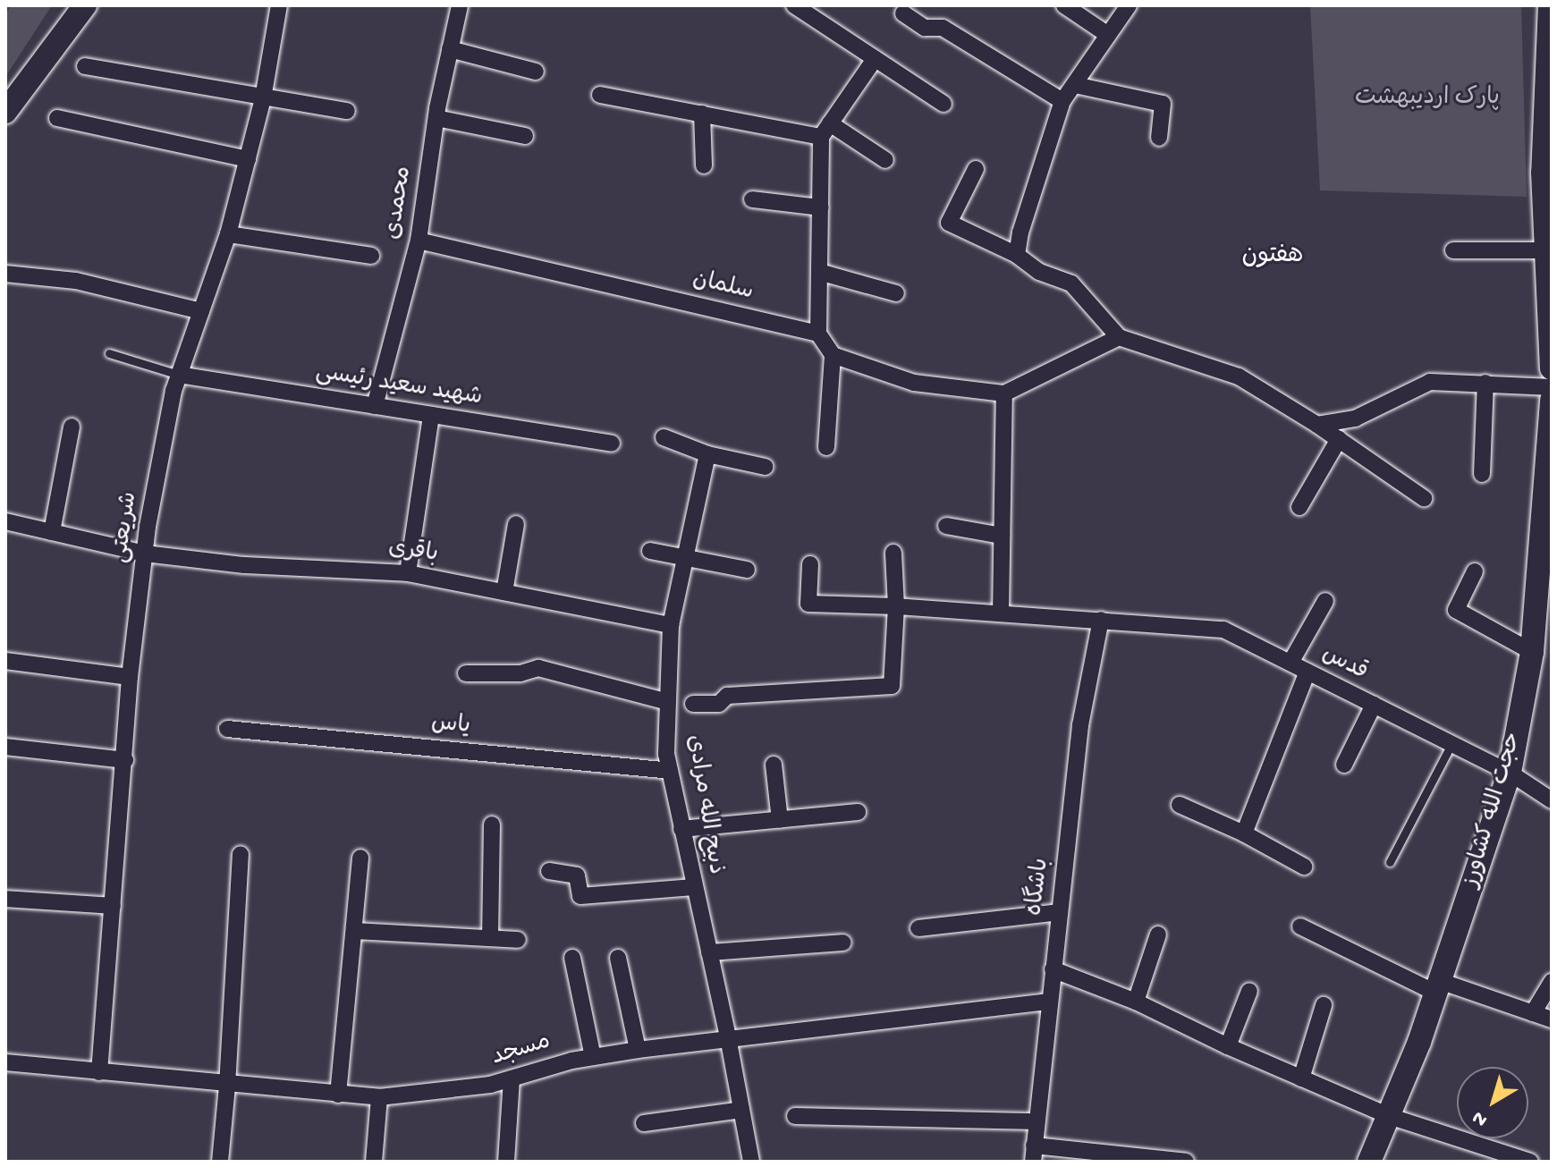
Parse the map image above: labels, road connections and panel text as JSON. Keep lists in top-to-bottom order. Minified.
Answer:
{"streets":{"street":["محمدی","سلمان","شهید سعید رئیسی","شریعتی","باقری","قدس","یاس","ذبیح الله مرادی","حجت الله کشاورز","باشگاه","مسجد"]},"crossings":[["محمدی","سلمان"],["محمدی","شهید سعید رئیسی"],["شهید سعید رئیسی","شریعتی"],["شریعتی","باقری"],["شریعتی","مسجد"],["باقری","ذبیح الله مرادی"],["قدس","حجت الله کشاورز"],["قدس","باشگاه"],["یاس","ذبیح الله مرادی"],["ذبیح الله مرادی","مسجد"],["باشگاه","مسجد"]],"districts":["هفتون"],"parks":["پارک اردیبهشت"],"north":"bottom left"}
